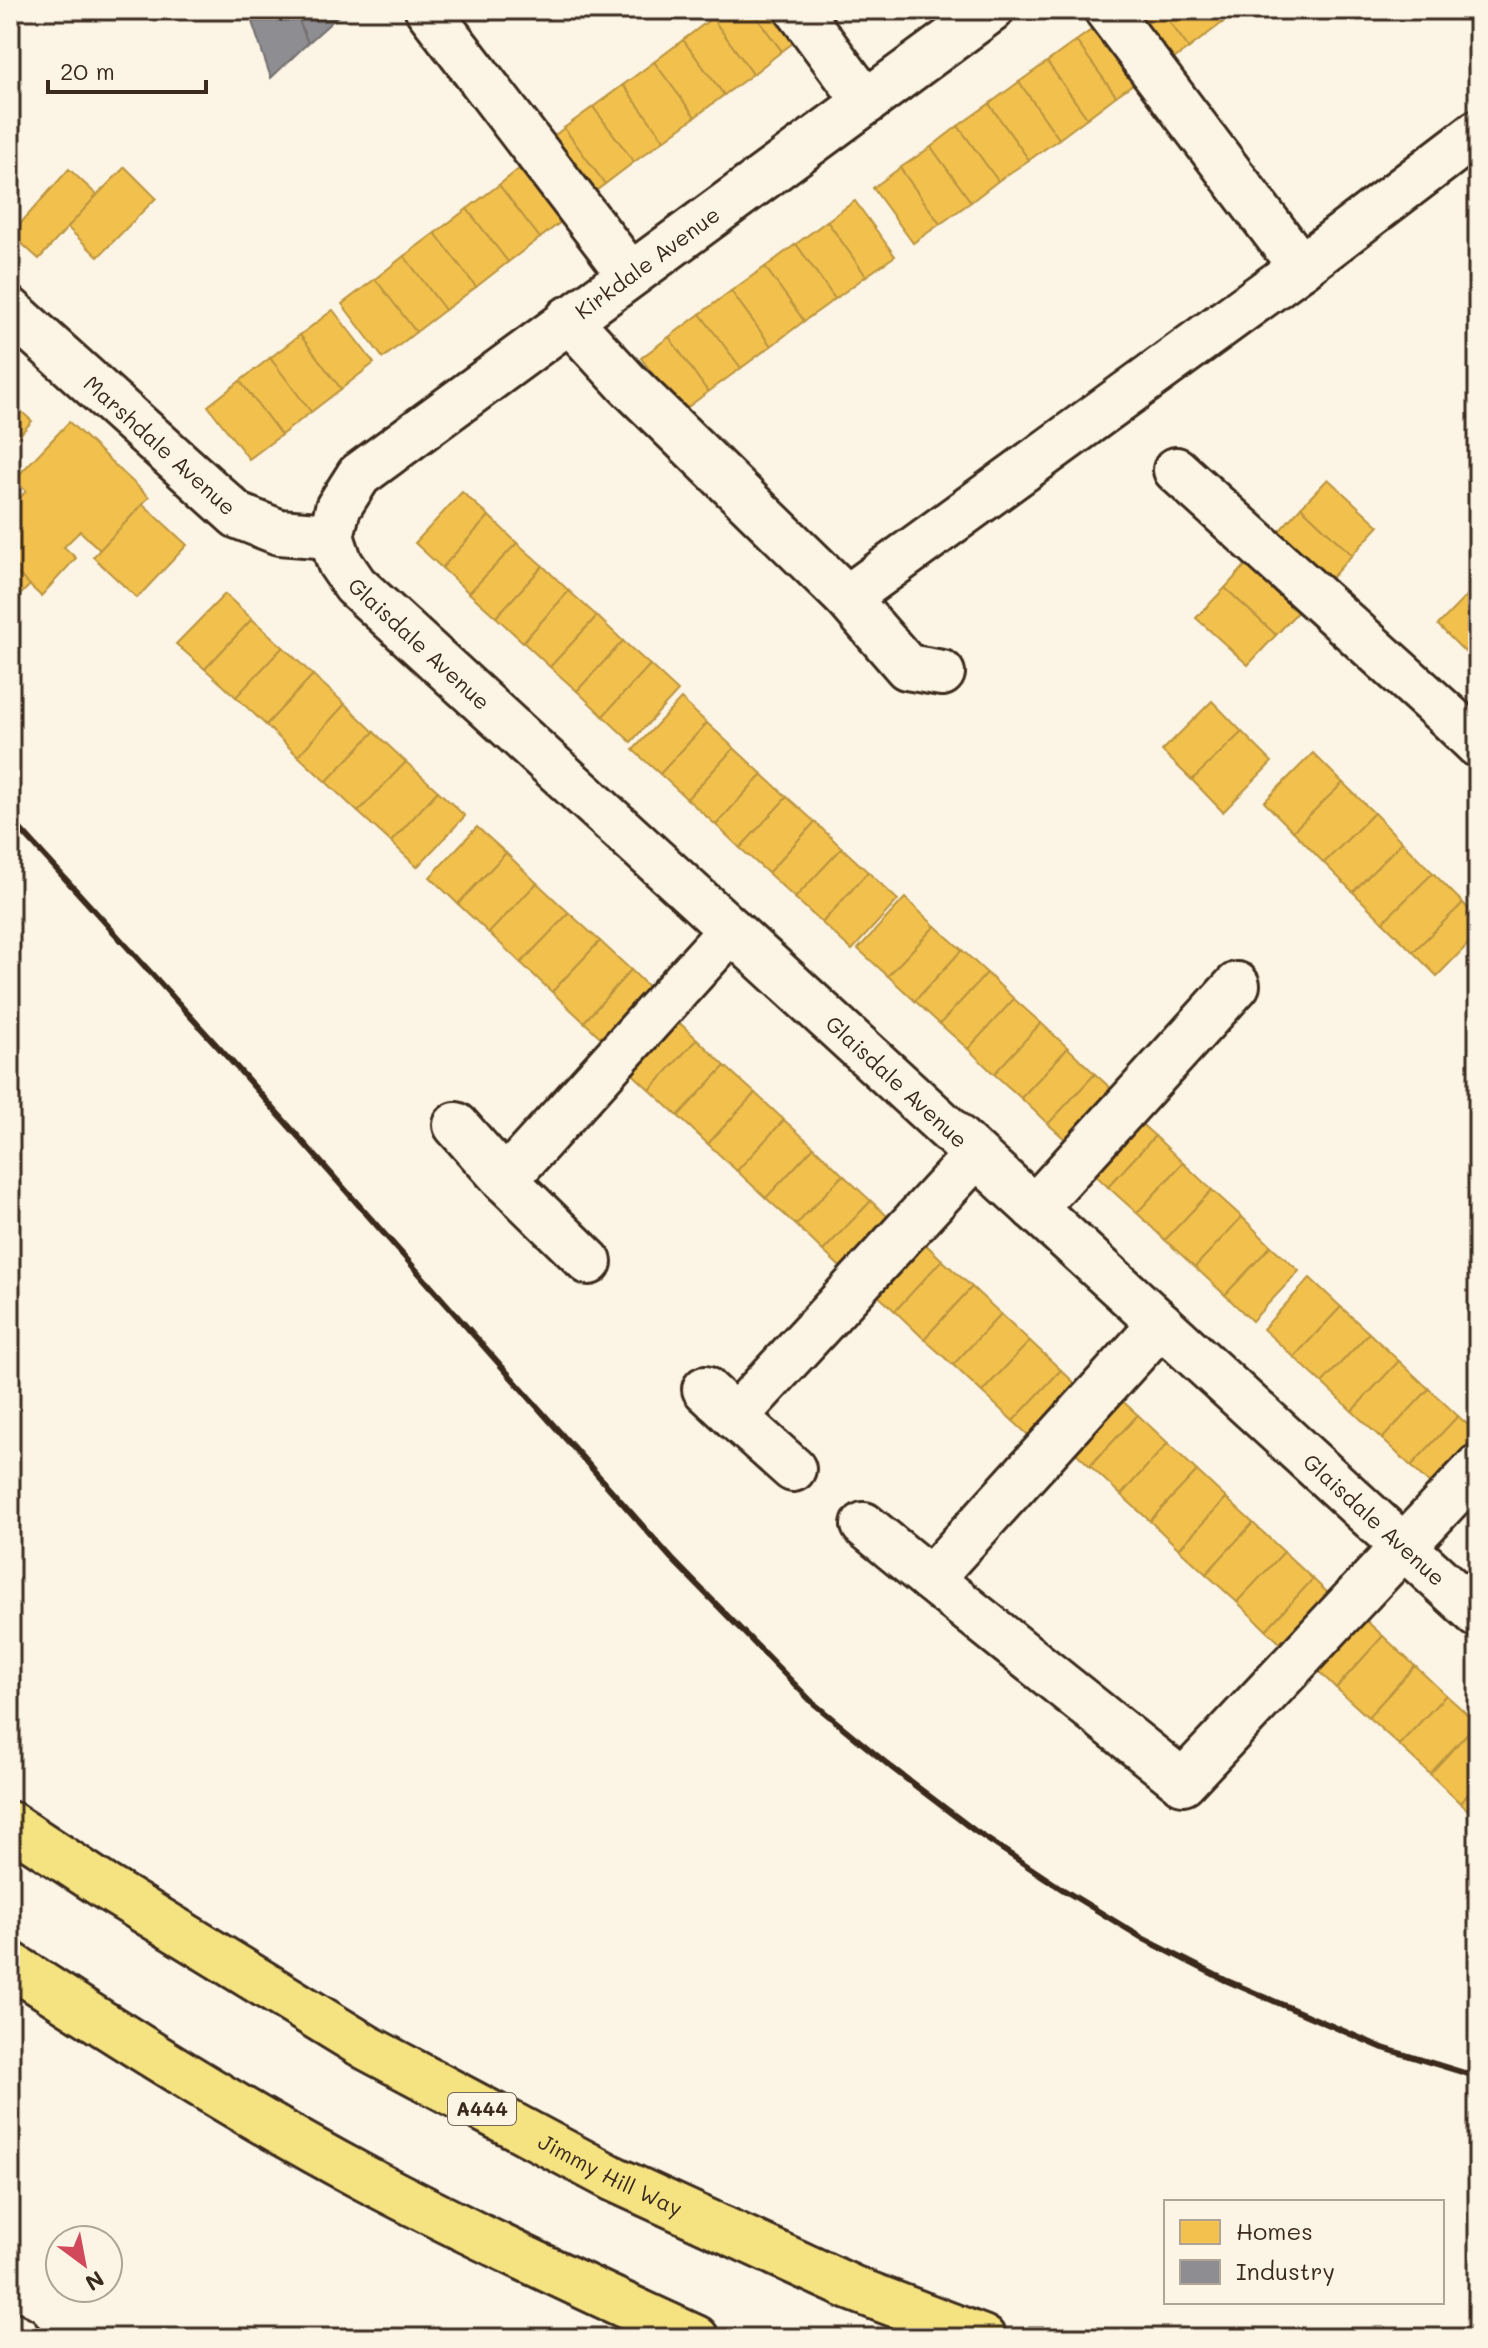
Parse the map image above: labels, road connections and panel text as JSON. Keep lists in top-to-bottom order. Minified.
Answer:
{"streets":{"highway":["A444","Jimmy Hill Way"],"street":["Kirkdale Avenue","Marshdale Avenue","Glaisdale Avenue"]},"crossings":[["Kirkdale Avenue","Marshdale Avenue"],["Kirkdale Avenue","Glaisdale Avenue"],["Marshdale Avenue","Glaisdale Avenue"]],"legend":["Homes","Industry"],"scale_bar":"20 m","north":"bottom right"}
